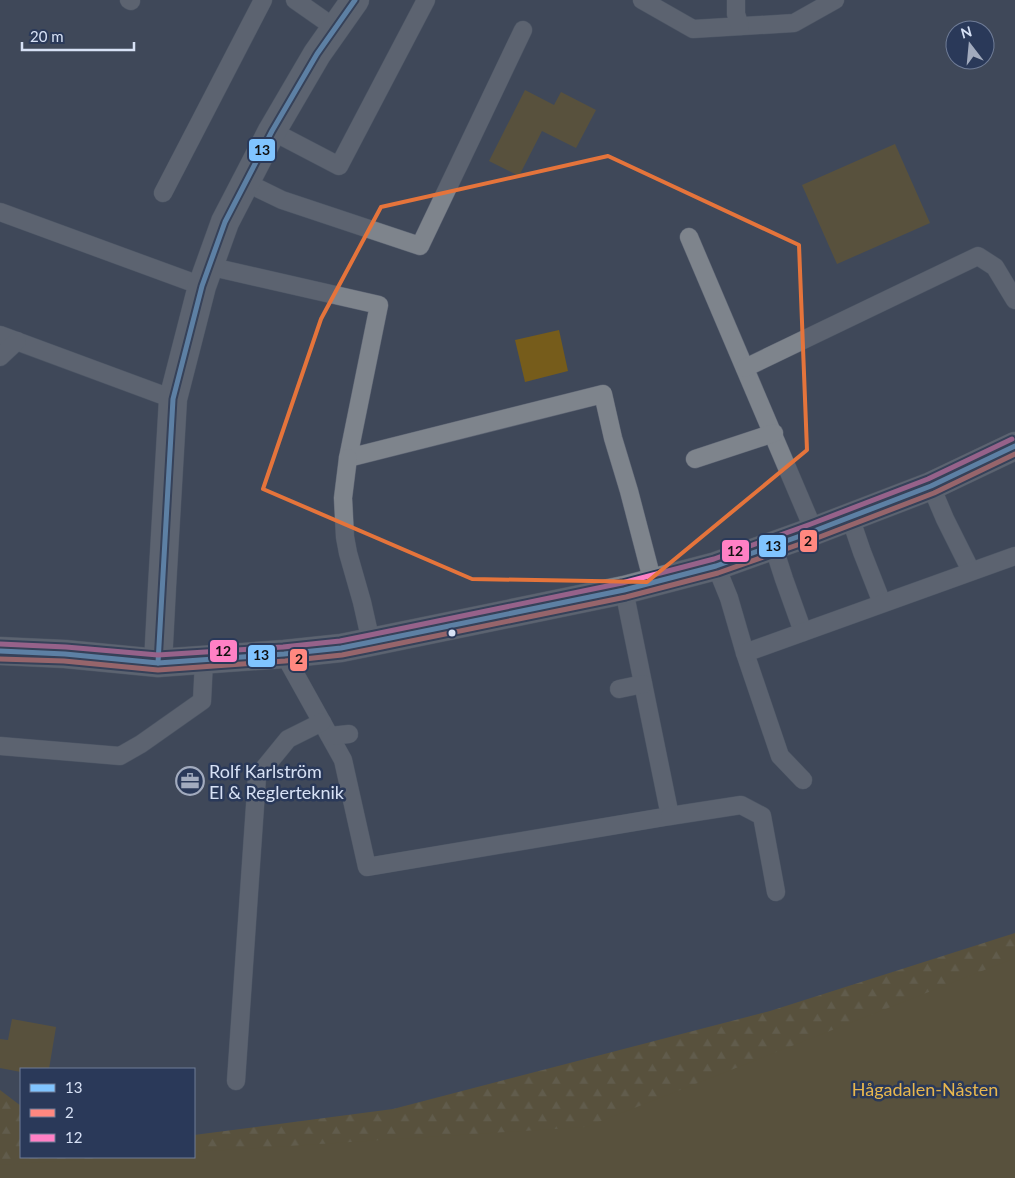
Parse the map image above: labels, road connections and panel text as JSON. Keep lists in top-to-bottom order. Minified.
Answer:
{"parks":["Hågadalen-Nåsten"],"places":{"office":["Rolf Karlström El & Reglerteknik"]},"lines":["transit line 13","transit line 12","transit line 2"],"legend":["13","2","12"],"scale_bar":"20 m","north":"top"}
